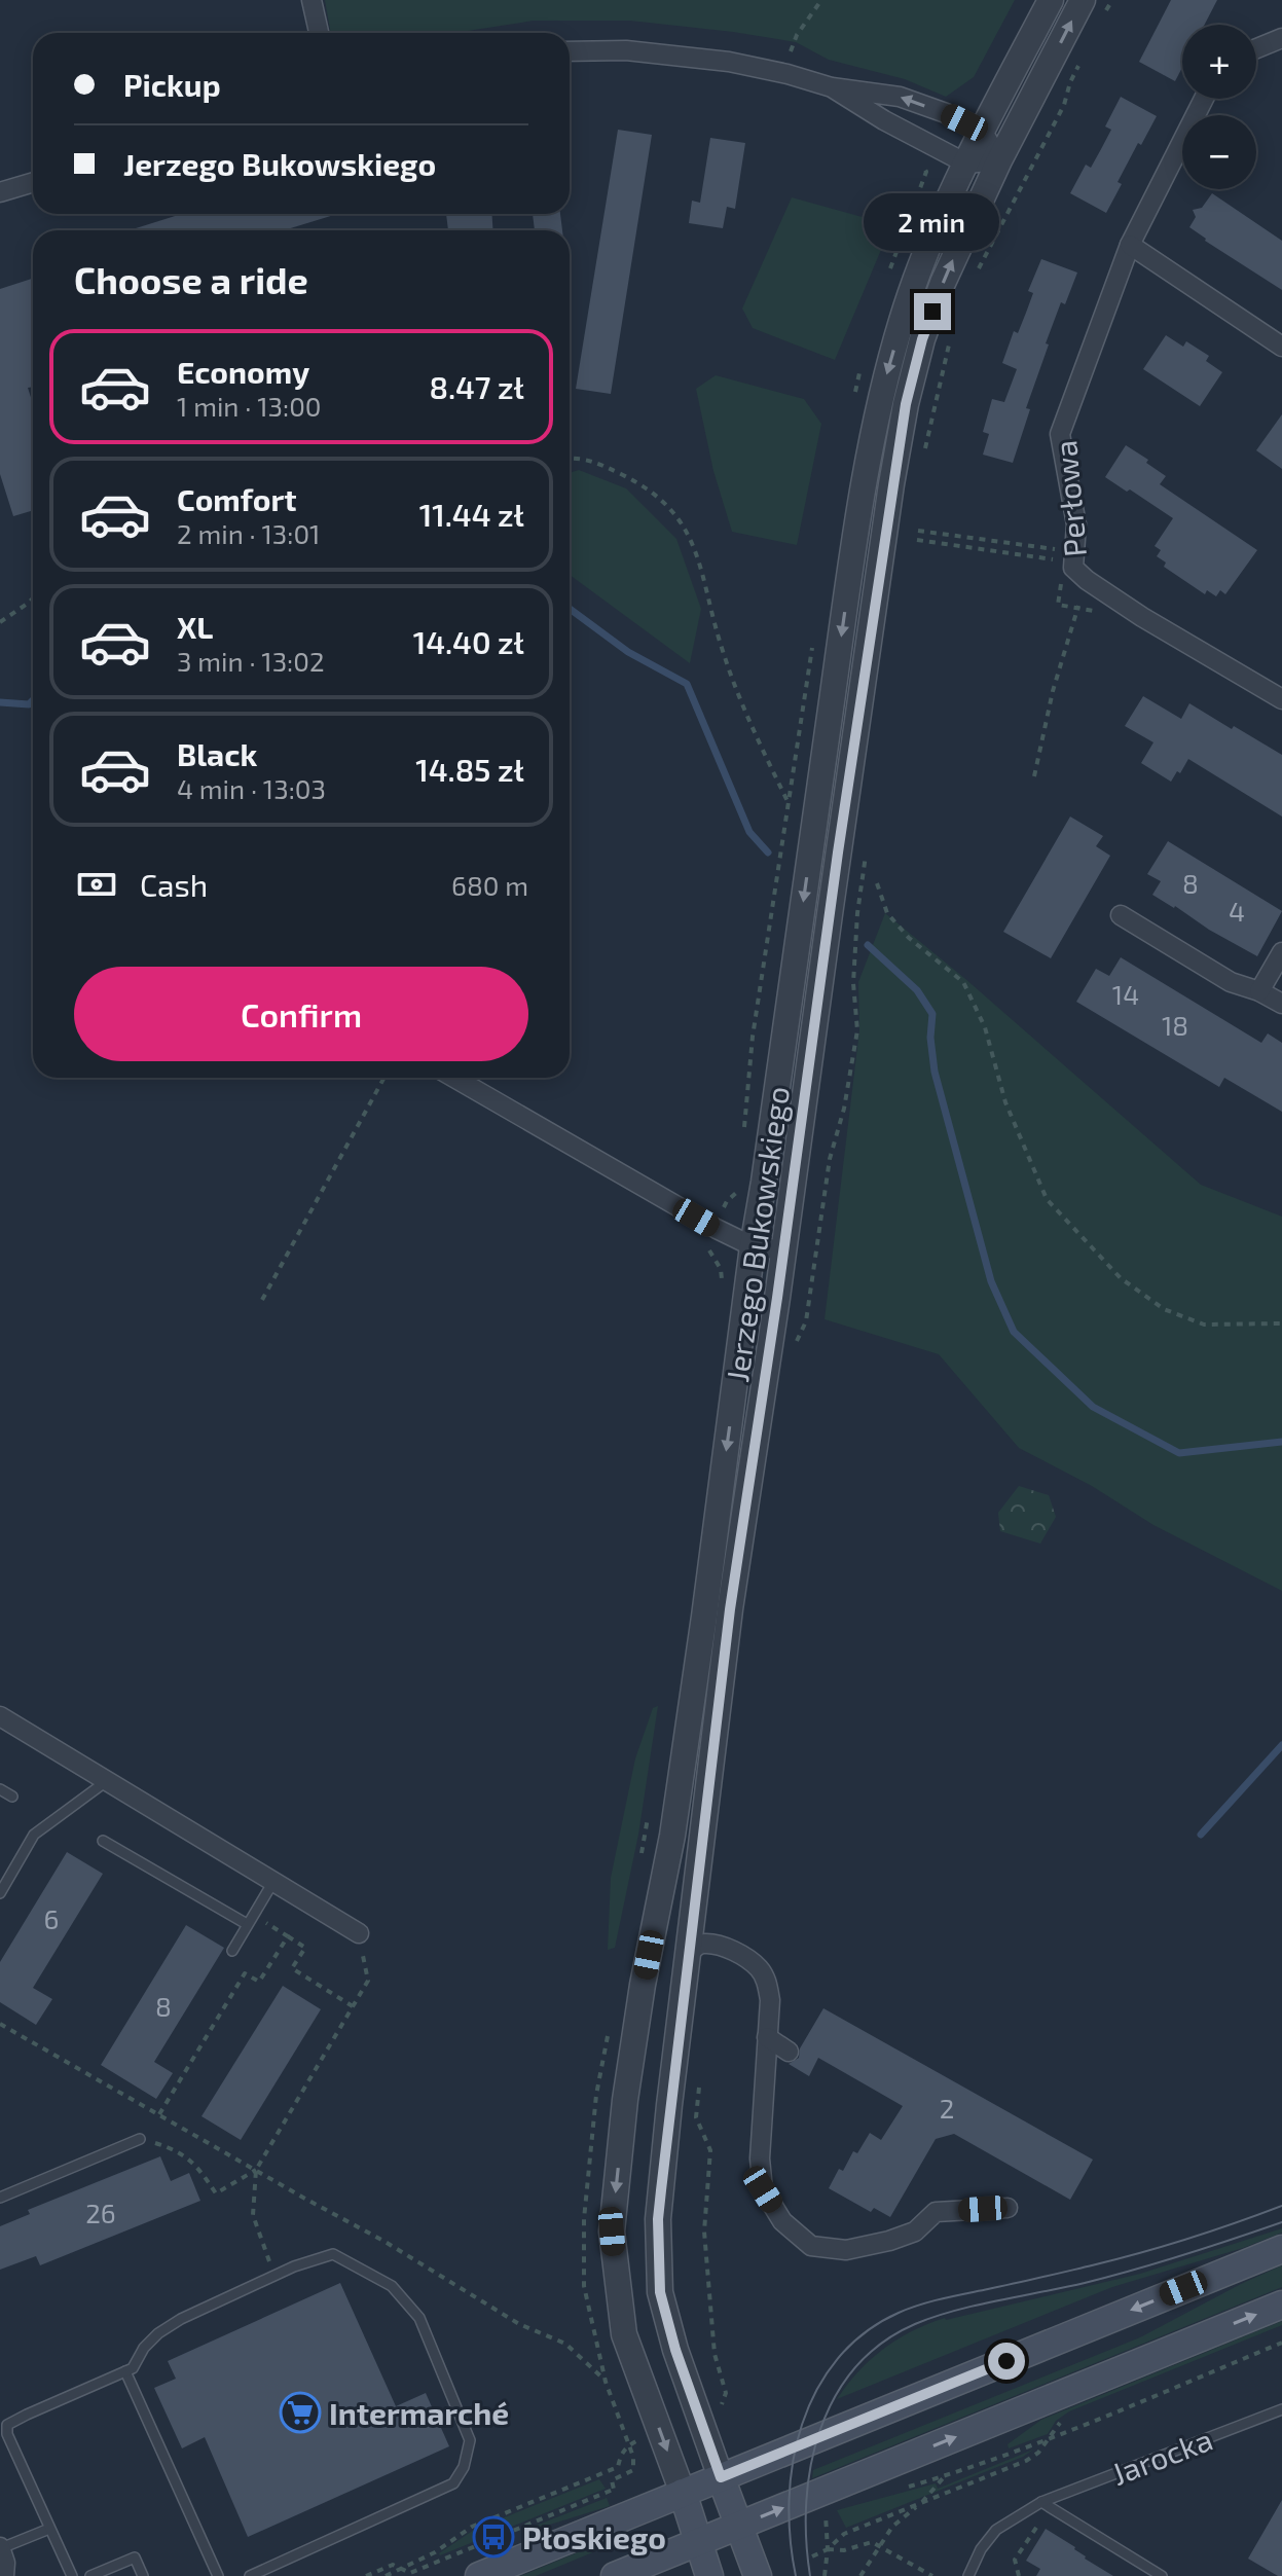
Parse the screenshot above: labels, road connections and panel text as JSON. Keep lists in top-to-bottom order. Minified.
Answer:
{"streets":{"street":["Perłowa","Jerzego Bukowskiego"],"lane":["Jarocka"]},"places":{"supermarket":["Intermarché"],"bus stop":["Płoskiego"]},"house_numbers":["8","4","14","18","6","8","2","26"],"page":{"map_buttons":["+","−"],"banner":["Pickup","Jerzego Bukowskiego"],"bubble":"2 min","heading":"Choose a ride","list":[{"name":"Economy","note":"1 min · 13:00","value":"8.47 zł"},{"name":"Comfort","note":"2 min · 13:01","value":"11.44 zł"},{"name":"XL","note":"3 min · 13:02","value":"14.40 zł"},{"name":"Black","note":"4 min · 13:03","value":"14.85 zł"}],"pay":["Cash","680 m"],"buttons":"Confirm"}}
